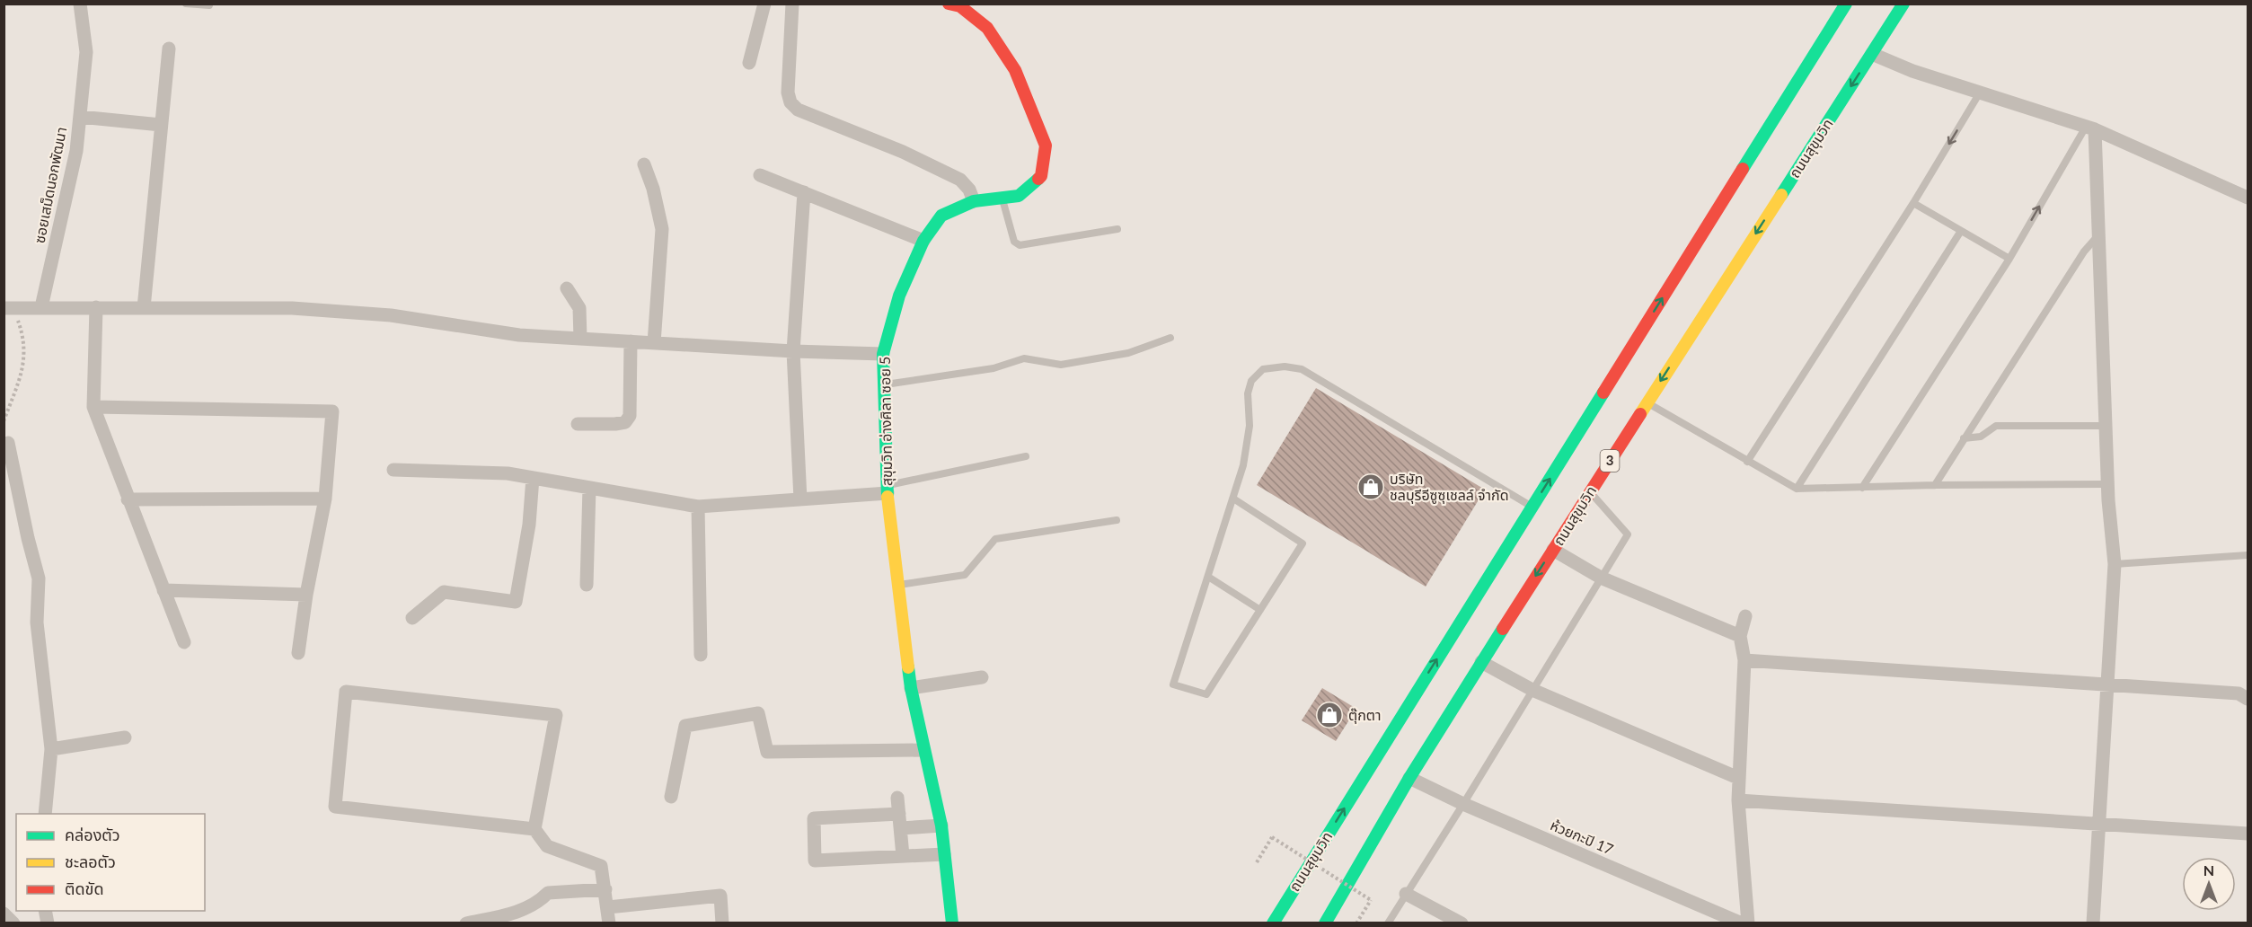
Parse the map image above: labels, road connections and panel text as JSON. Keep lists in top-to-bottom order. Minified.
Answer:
{"streets":{"main road":["ถนนสุขุมวิท","สุขุมวิท อ่างศิลา ซอย 5","3"],"street":["ซอยเสม็ดนอกพัฒนา","ห้วยกะปิ 17"]},"crossings":[["ถนนสุขุมวิท","ห้วยกะปิ 17"]],"places":{"shop":["บริษัท ชลบุรีอีซูซุเชลล์ จำกัด","ตุ๊กตา"]},"legend":["คล่องตัว","ชะลอตัว","ติดขัด"],"north":"top"}
